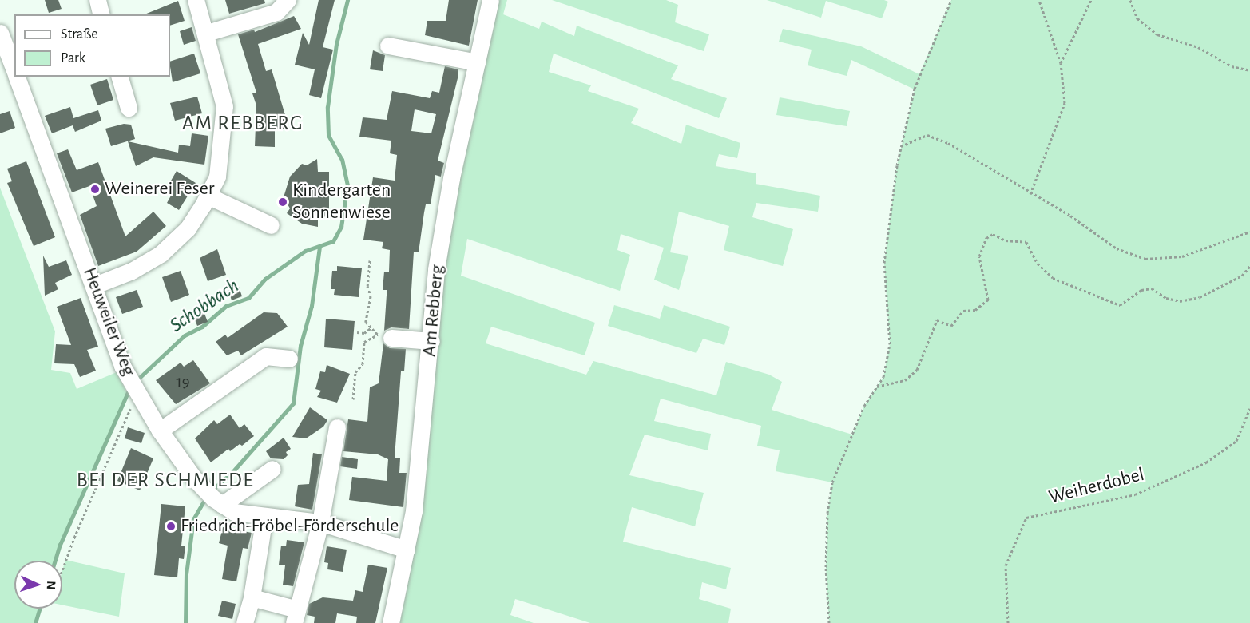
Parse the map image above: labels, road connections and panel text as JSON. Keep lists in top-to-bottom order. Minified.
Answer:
{"streets":{"street":["Am Rebberg","Heuweiler Weg"],"path":["Weiherdobel"]},"crossings":[["Am Rebberg","Heuweiler Weg"]],"districts":["AM REBBERG","BEI DER SCHMIEDE"],"water":["Schobbach"],"places":["Weinerei Feser","Kindergarten Sonnenwiese","Friedrich-Fröbel-Förderschule"],"house_numbers":["19"],"legend":["Straße","Park"],"north":"right"}
